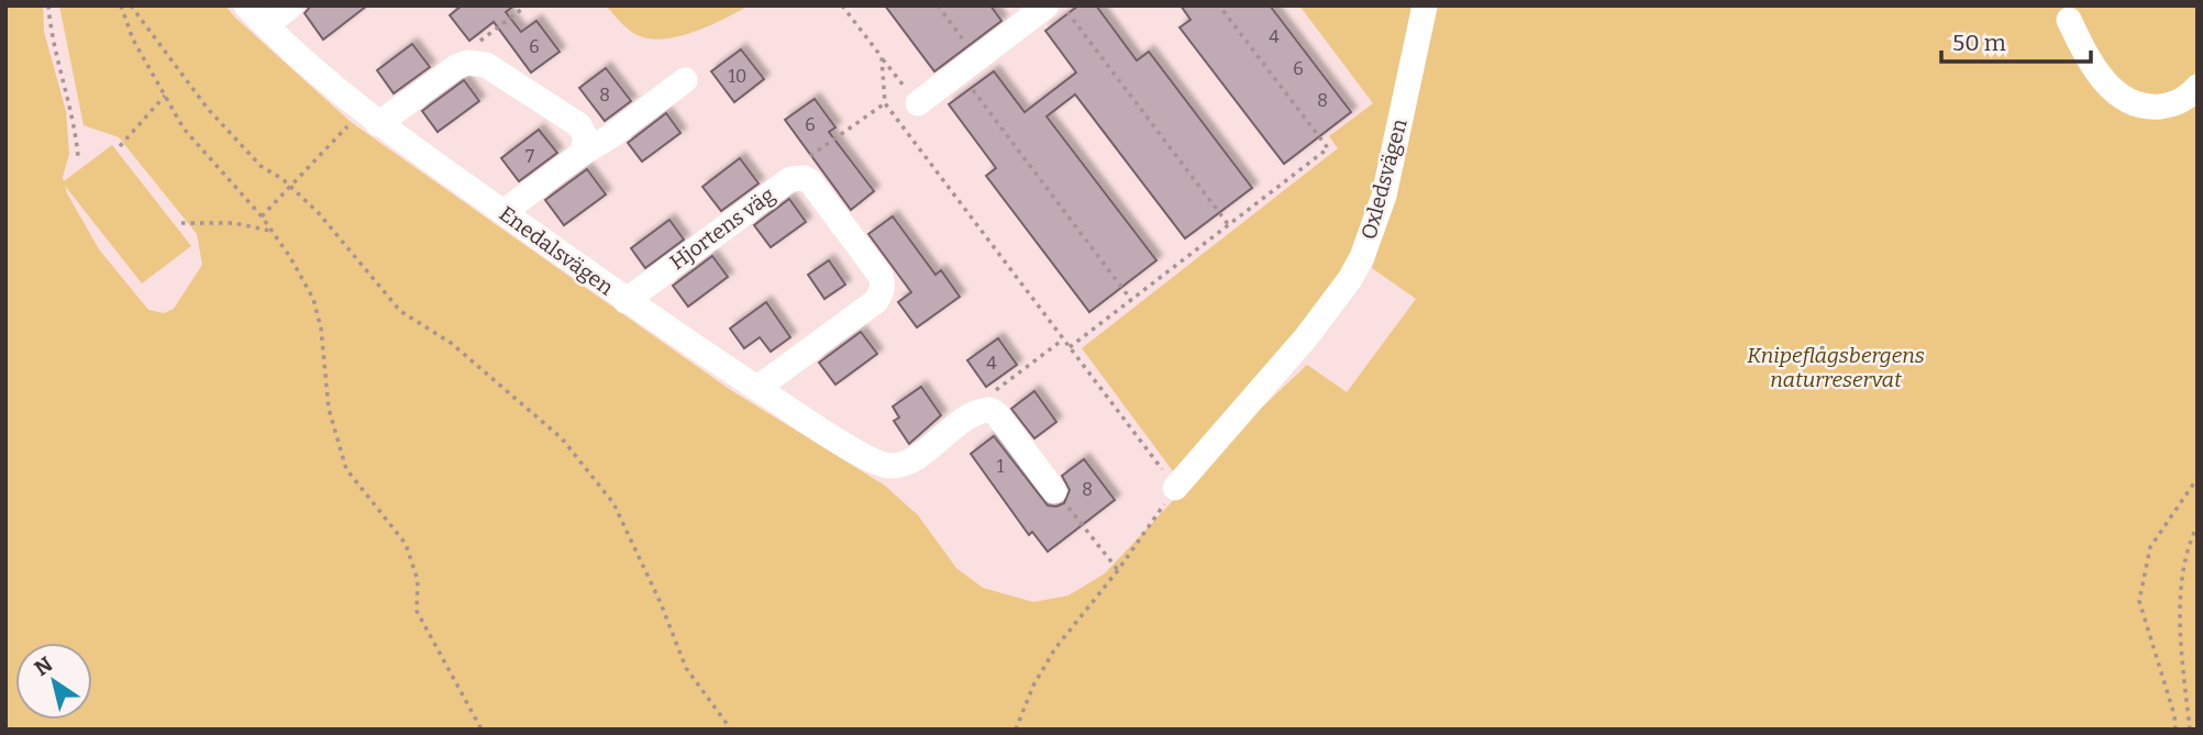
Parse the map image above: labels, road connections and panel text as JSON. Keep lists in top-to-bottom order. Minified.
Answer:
{"streets":{"street":["Oxledsvägen","Hjortens väg","Enedalsvägen"]},"crossings":[["Hjortens väg","Enedalsvägen"]],"parks":["Knipeflågsbergens naturreservat"],"house_numbers":["4","6","6","10","8","8","6","7","4","1","8"],"scale_bar":"50 m","north":"top left"}
